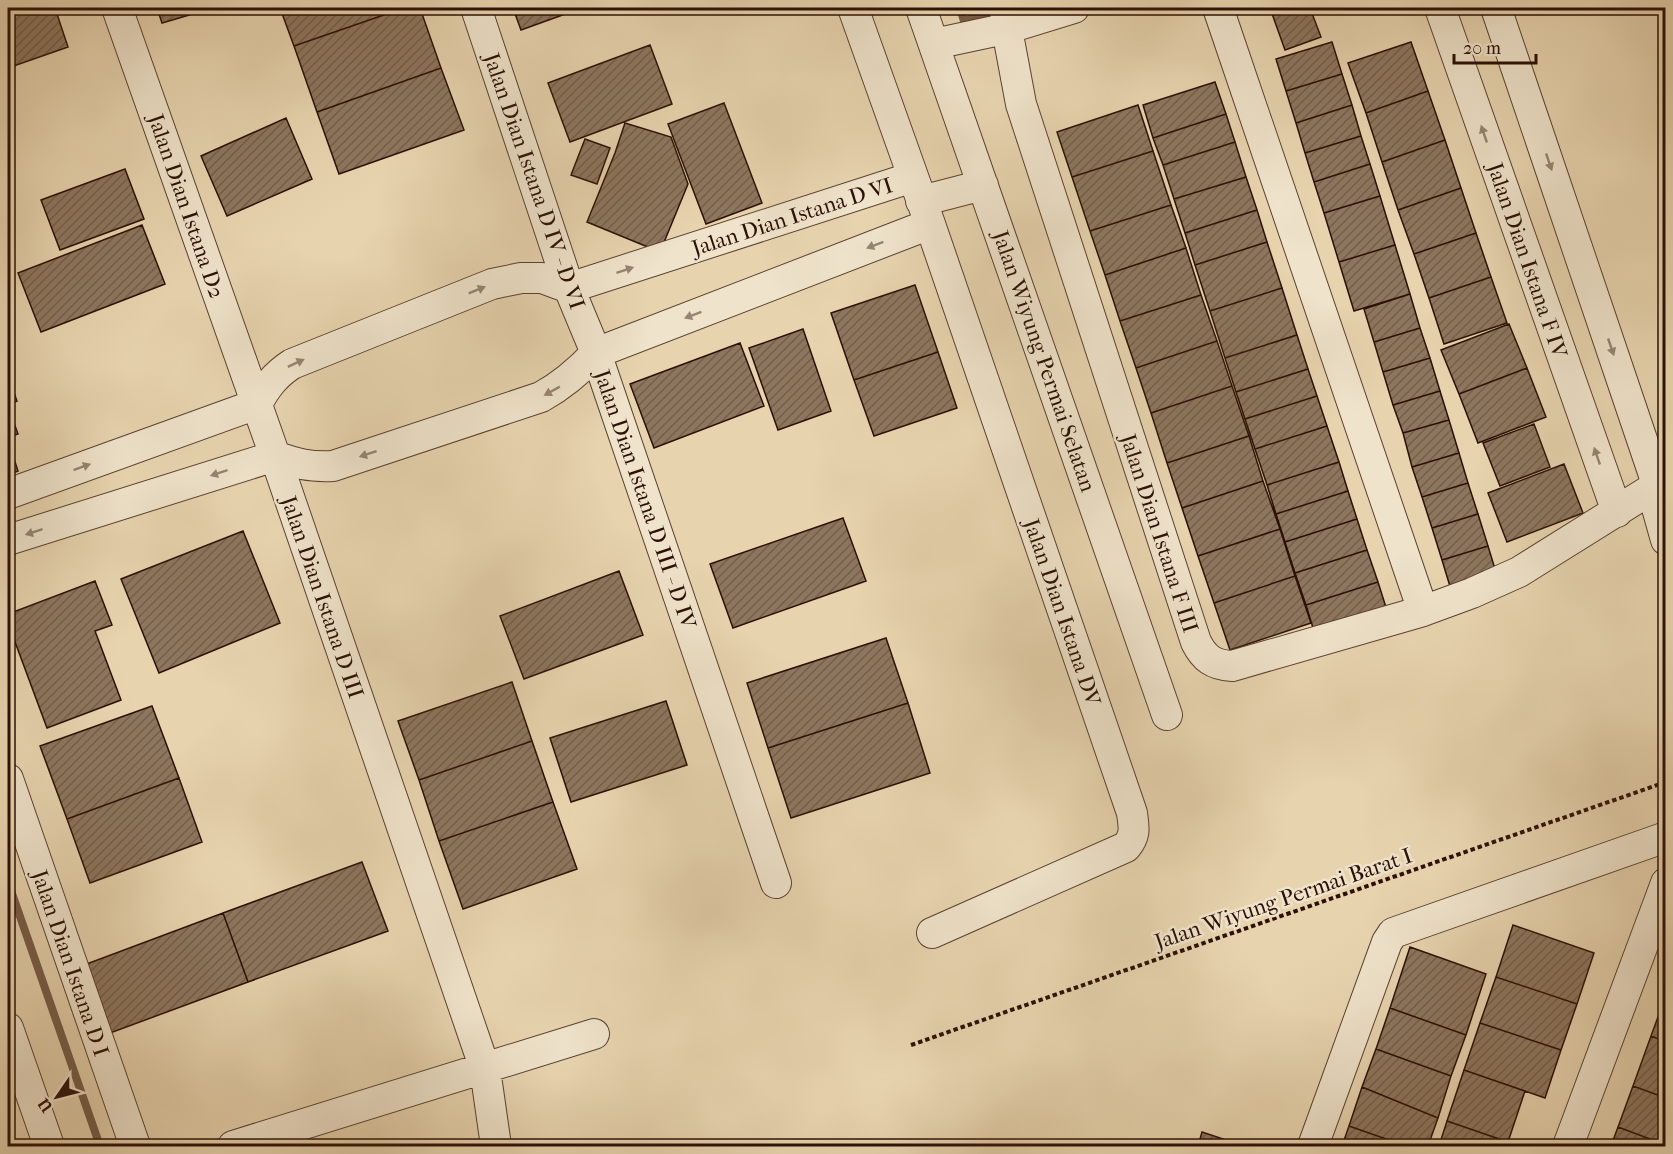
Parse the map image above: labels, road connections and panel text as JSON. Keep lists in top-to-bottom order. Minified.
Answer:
{"streets":{"street":["Jalan Dian Istana D IV - D VI","Jalan Dian Istana D2","Jalan Dian Istana D VI","Jalan Dian Istana F IV","Jalan Wiyung Permai Selatan","Jalan Dian Istana D III - D IV","Jalan Dian Istana F III","Jalan Dian Istana D III","Jalan Dian Istana DV","Jalan Dian Istana D I"],"path":["Jalan Wiyung Permai Barat I"]},"crossings":[["Jalan Dian Istana D IV - D VI","Jalan Dian Istana D VI"],["Jalan Dian Istana D IV - D VI","Jalan Dian Istana D III - D IV"],["Jalan Dian Istana D IV - D VI","Jalan Dian Istana D III"],["Jalan Dian Istana D2","Jalan Dian Istana D III"],["Jalan Dian Istana D VI","Jalan Dian Istana D III - D IV"],["Jalan Dian Istana D VI","Jalan Dian Istana DV"],["Jalan Dian Istana F IV","Jalan Dian Istana F III"],["Jalan Dian Istana D III - D IV","Jalan Dian Istana D III"],["Jalan Dian Istana D III - D IV","Jalan Dian Istana DV"]],"one_way":["Jalan Dian Istana D VI","Jalan Dian Istana D III - D IV"],"scale_bar":"20 m","north":"bottom left"}
